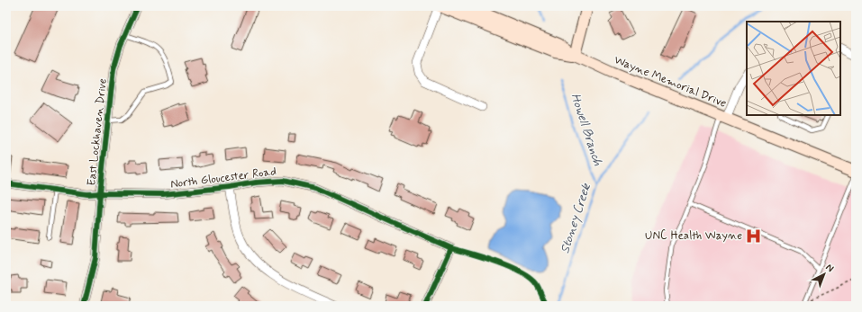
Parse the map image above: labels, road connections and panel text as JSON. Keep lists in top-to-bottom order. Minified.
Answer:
{"streets":{"main road":["Wayne Memorial Drive"],"street":["East Lockhaven Drive","North Gloucester Road"]},"crossings":[["East Lockhaven Drive","North Gloucester Road"]],"water":["Howell Branch","Stoney Creek"],"places":{"hospital":["UNC Health Wayne"]},"north":"top right"}
